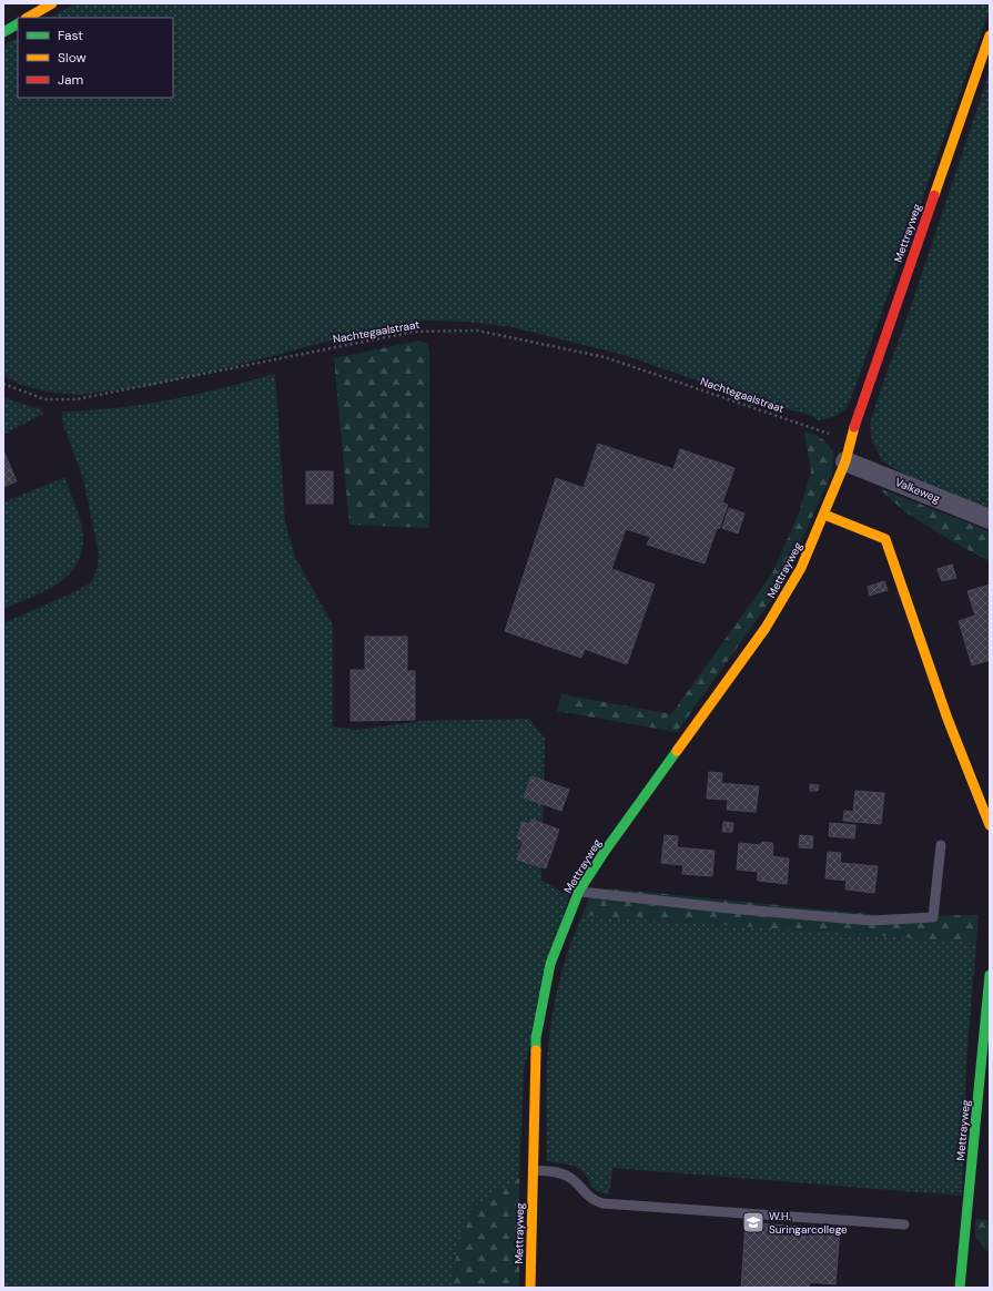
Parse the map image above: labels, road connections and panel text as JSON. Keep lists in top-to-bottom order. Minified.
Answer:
{"streets":{"street":["Mettrayweg","Valkeweg"],"path":["Nachtegaalstraat"]},"crossings":[["Mettrayweg","Nachtegaalstraat"],["Mettrayweg","Valkeweg"]],"places":{"school or university":["W.H. Suringarcollege"]},"legend":["Fast","Slow","Jam"]}
